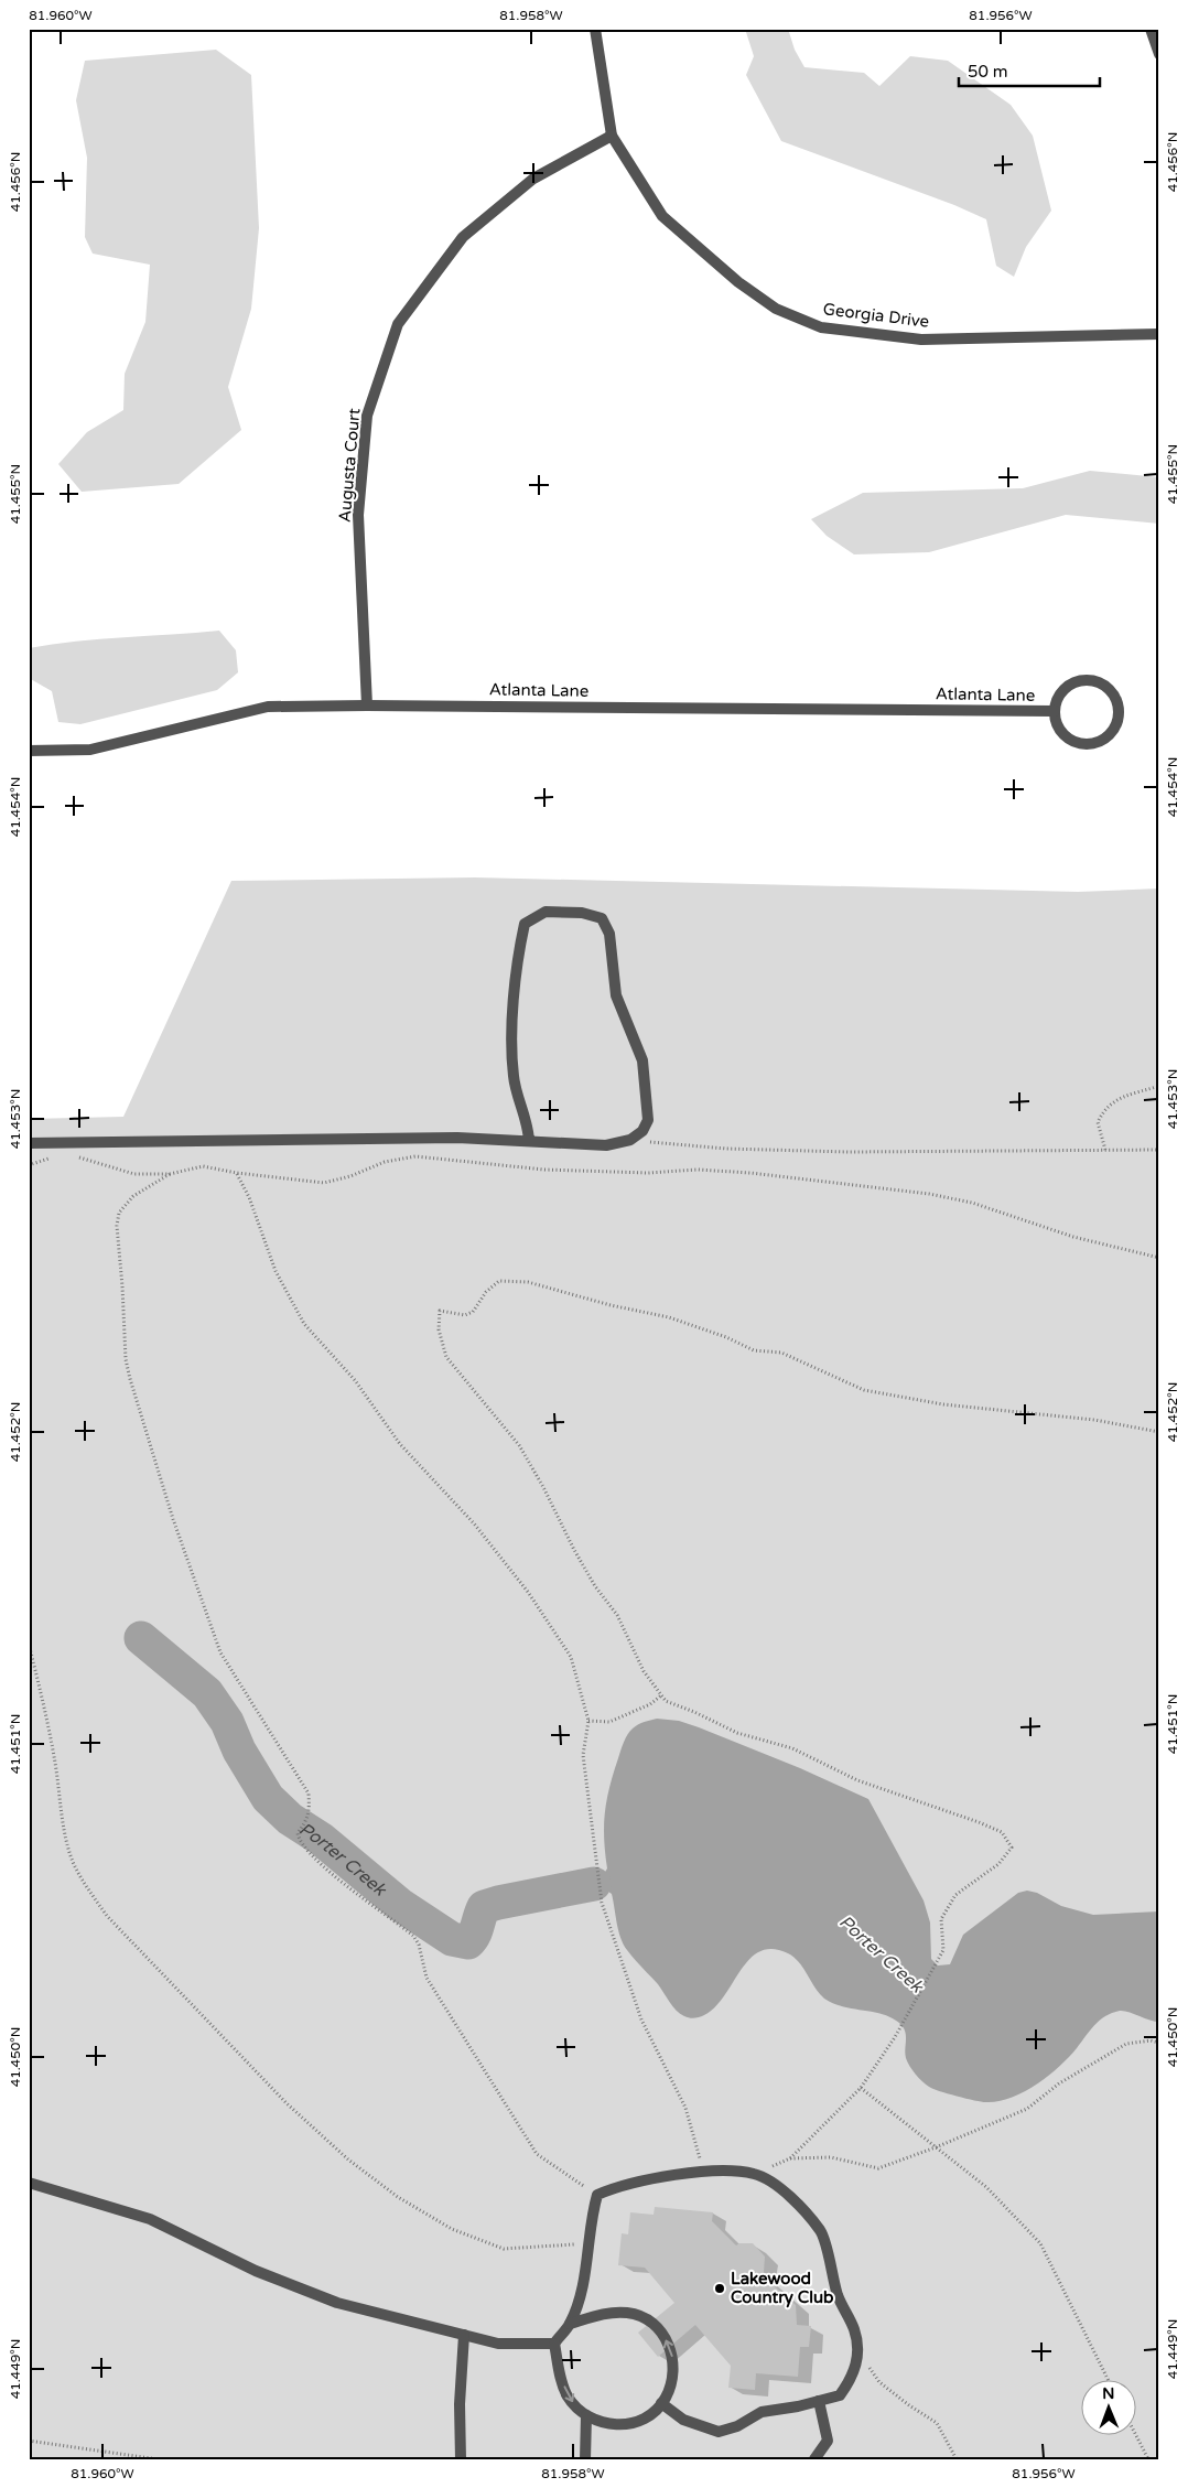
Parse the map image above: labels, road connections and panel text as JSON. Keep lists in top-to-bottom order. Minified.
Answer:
{"streets":{"street":["Georgia Drive","Augusta Court","Atlanta Lane"]},"crossings":[["Georgia Drive","Augusta Court"],["Augusta Court","Atlanta Lane"]],"water":["Porter Creek"],"places":["Lakewood Country Club"],"scale_bar":"50 m","north":"top","coordinates":["81.960°W","81.958°W","81.956°W","41.456°N","41.455°N","41.454°N","41.453°N","41.452°N","41.451°N","41.450°N","41.449°N"]}
